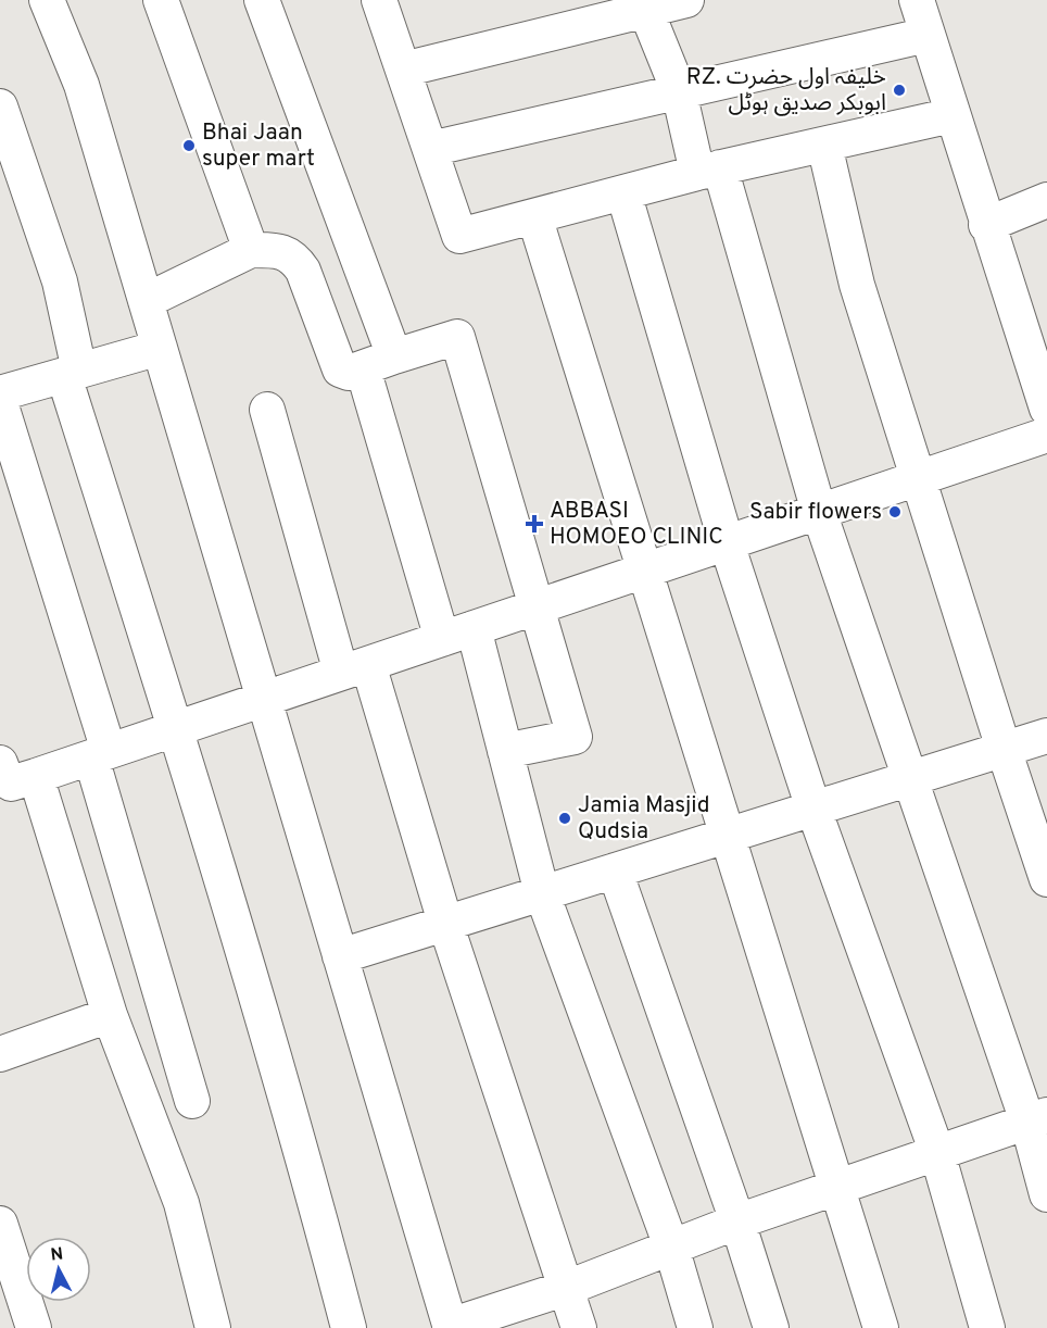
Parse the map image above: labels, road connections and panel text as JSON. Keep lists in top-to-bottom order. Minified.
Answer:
{"places":{"other":["RZ. خلیفہ اول حضرت ابوبکر صدیق ہوٹل","Bhai Jaan super mart","Sabir flowers","Jamia Masjid Qudsia"],"health":["ABBASI HOMOEO CLINIC"]},"north":"top"}
